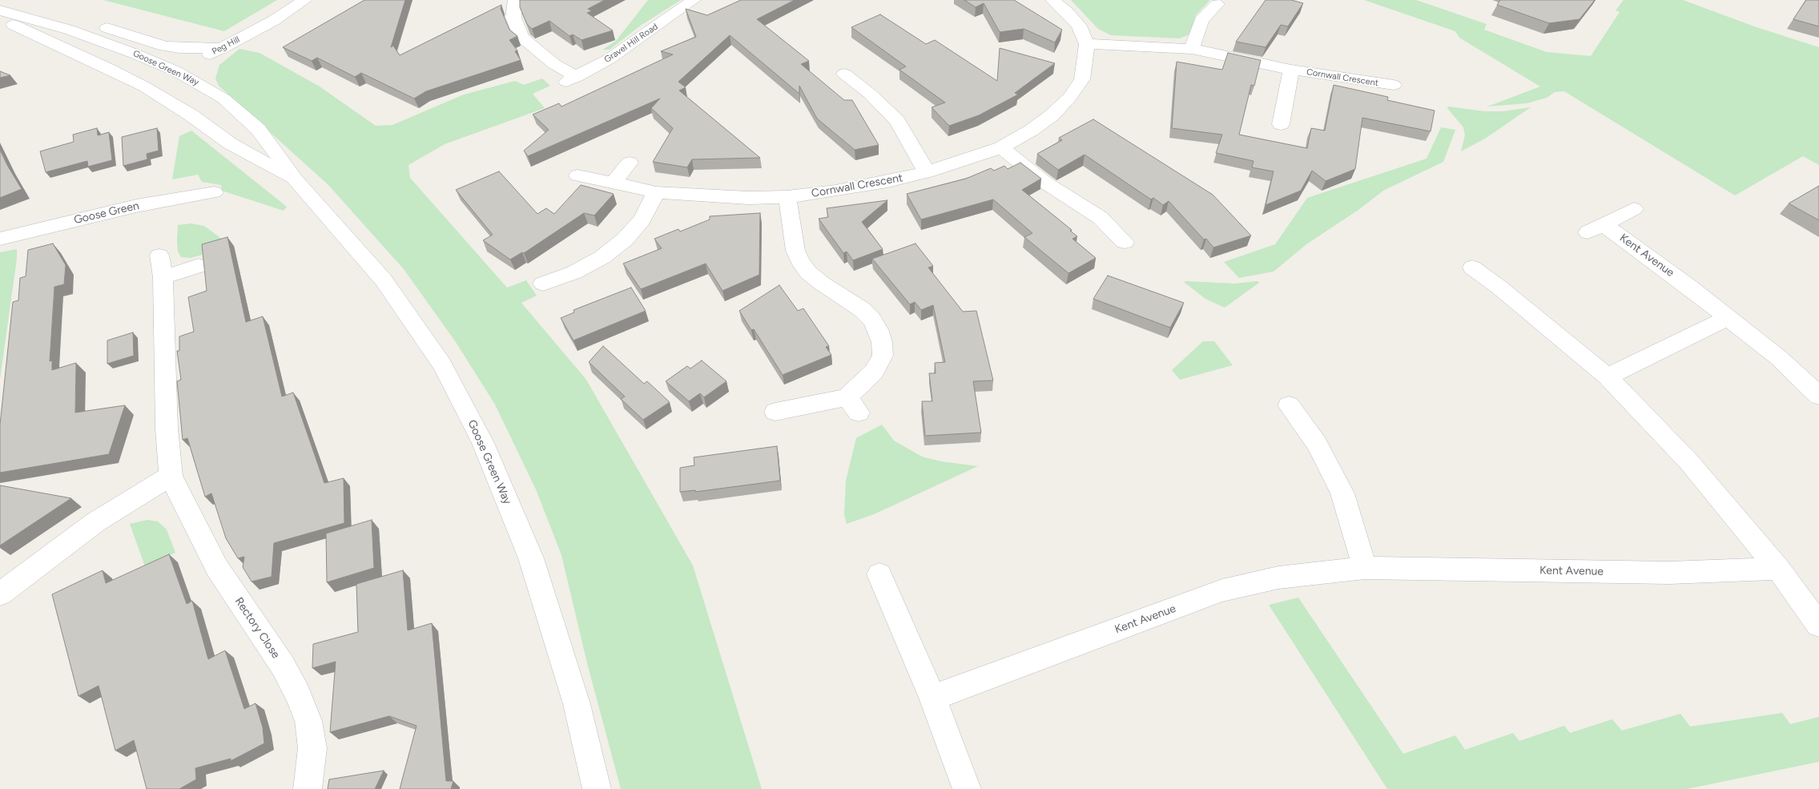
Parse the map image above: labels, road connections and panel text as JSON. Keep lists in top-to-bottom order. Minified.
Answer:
{"streets":{"street":["Gravel Hill Road","Peg Hill","Goose Green Way","Cornwall Crescent","Goose Green","Kent Avenue","Rectory Close"]},"crossings":[["Peg Hill","Goose Green Way"]]}
